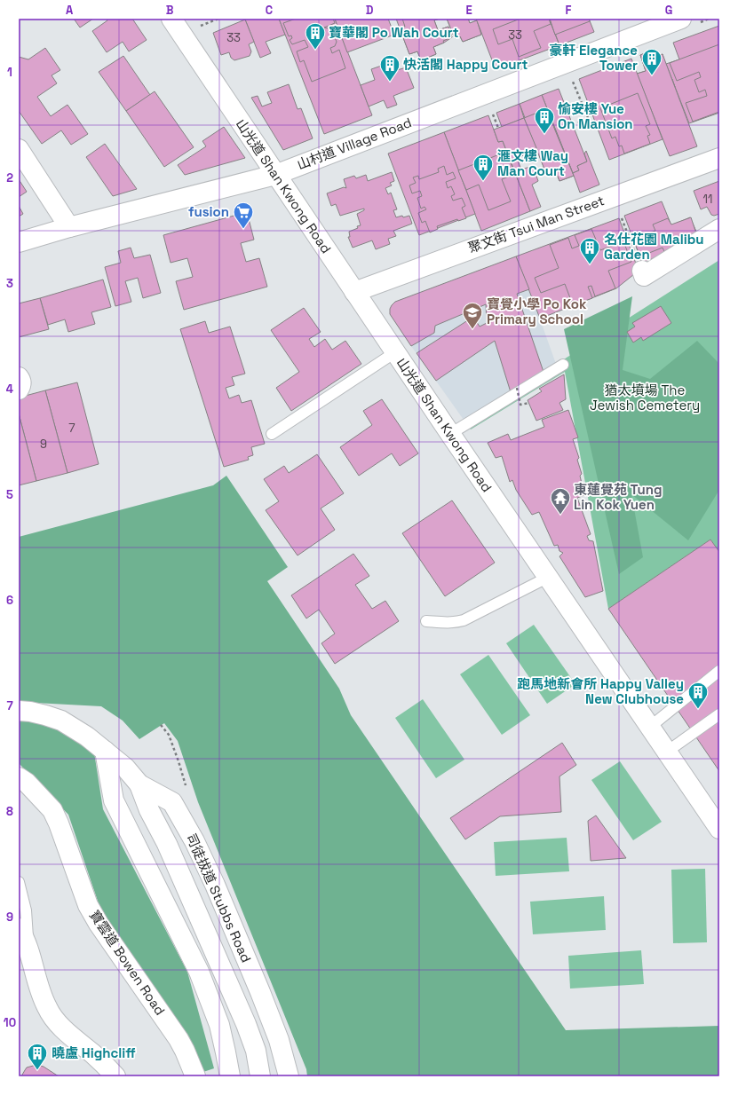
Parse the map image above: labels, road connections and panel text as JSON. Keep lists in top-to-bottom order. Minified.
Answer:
{"streets":{"street":["山村道 Village Road","山光道 Shan Kwong Road","聚文街 Tsui Man Street","司徒拔道 Stubbs Road","寶雲道 Bowen Road"]},"crossings":[["山村道 Village Road","山光道 Shan Kwong Road"],["山光道 Shan Kwong Road","聚文街 Tsui Man Street"]],"parks":["猶太墳場 The Jewish Cemetery"],"places":{"building":["寶華閣 Po Wah Court","豪軒 Elegance Tower","快活閣 Happy Court","愉安樓 Yue On Mansion","滙文樓 Way Man Court","名仕花園 Malibu Garden","跑馬地新會所 Happy Valley New Clubhouse","曉盧 Highcliff"],"supermarket":["fusion"],"school or university":["寶覺小學 Po Kok Primary School"],"temple":["東蓮覺苑 Tung Lin Kok Yuen"]},"house_numbers":["33","33","11","7","9"],"grid":{"columns":["A","B","C","D","E","F","G"],"rows":["1","2","3","4","5","6","7","8","9","10"]}}
